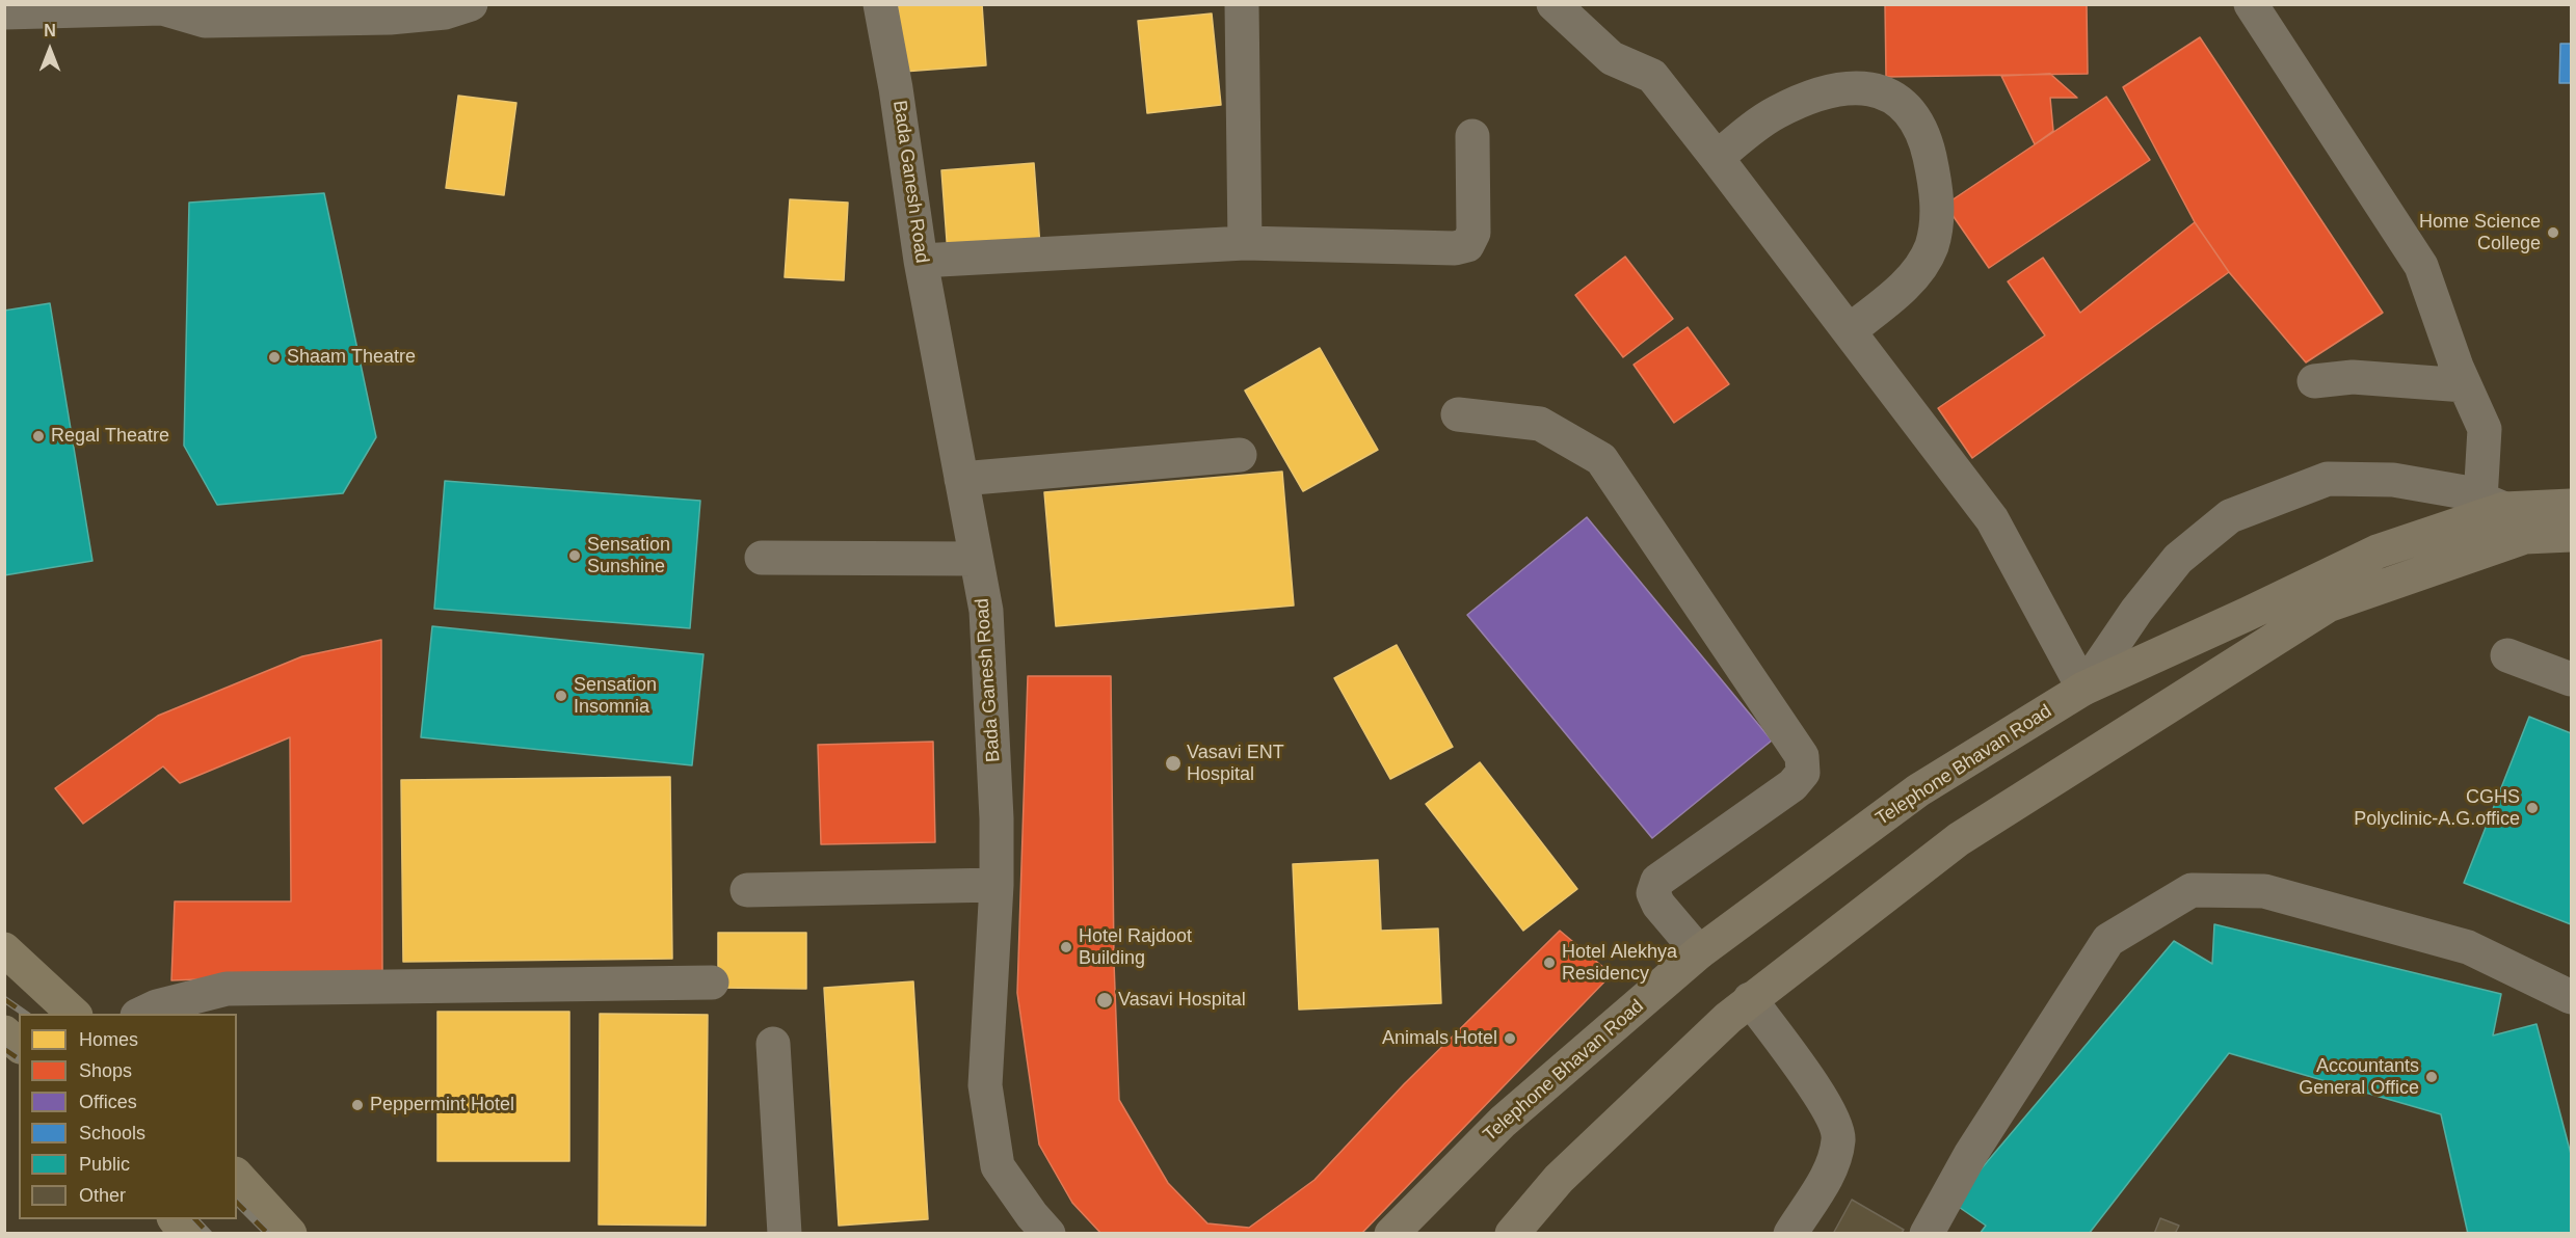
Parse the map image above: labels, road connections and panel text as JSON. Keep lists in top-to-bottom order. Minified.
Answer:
{"streets":{"main road":["Telephone Bhavan Road"],"street":["Bada Ganesh Road"]},"places":["Home Science College","Shaam Theatre","Regal Theatre","Sensation Sunshine","Sensation Insomnia","Vasavi ENT Hospital","CGHS Polyclinic-A.G.office","Hotel Rajdoot Building","Hotel Alekhya Residency","Vasavi Hospital","Animals Hotel","Accountants General Office","Peppermint Hotel"],"legend":["Homes","Shops","Offices","Schools","Public","Other"],"north":"top"}
